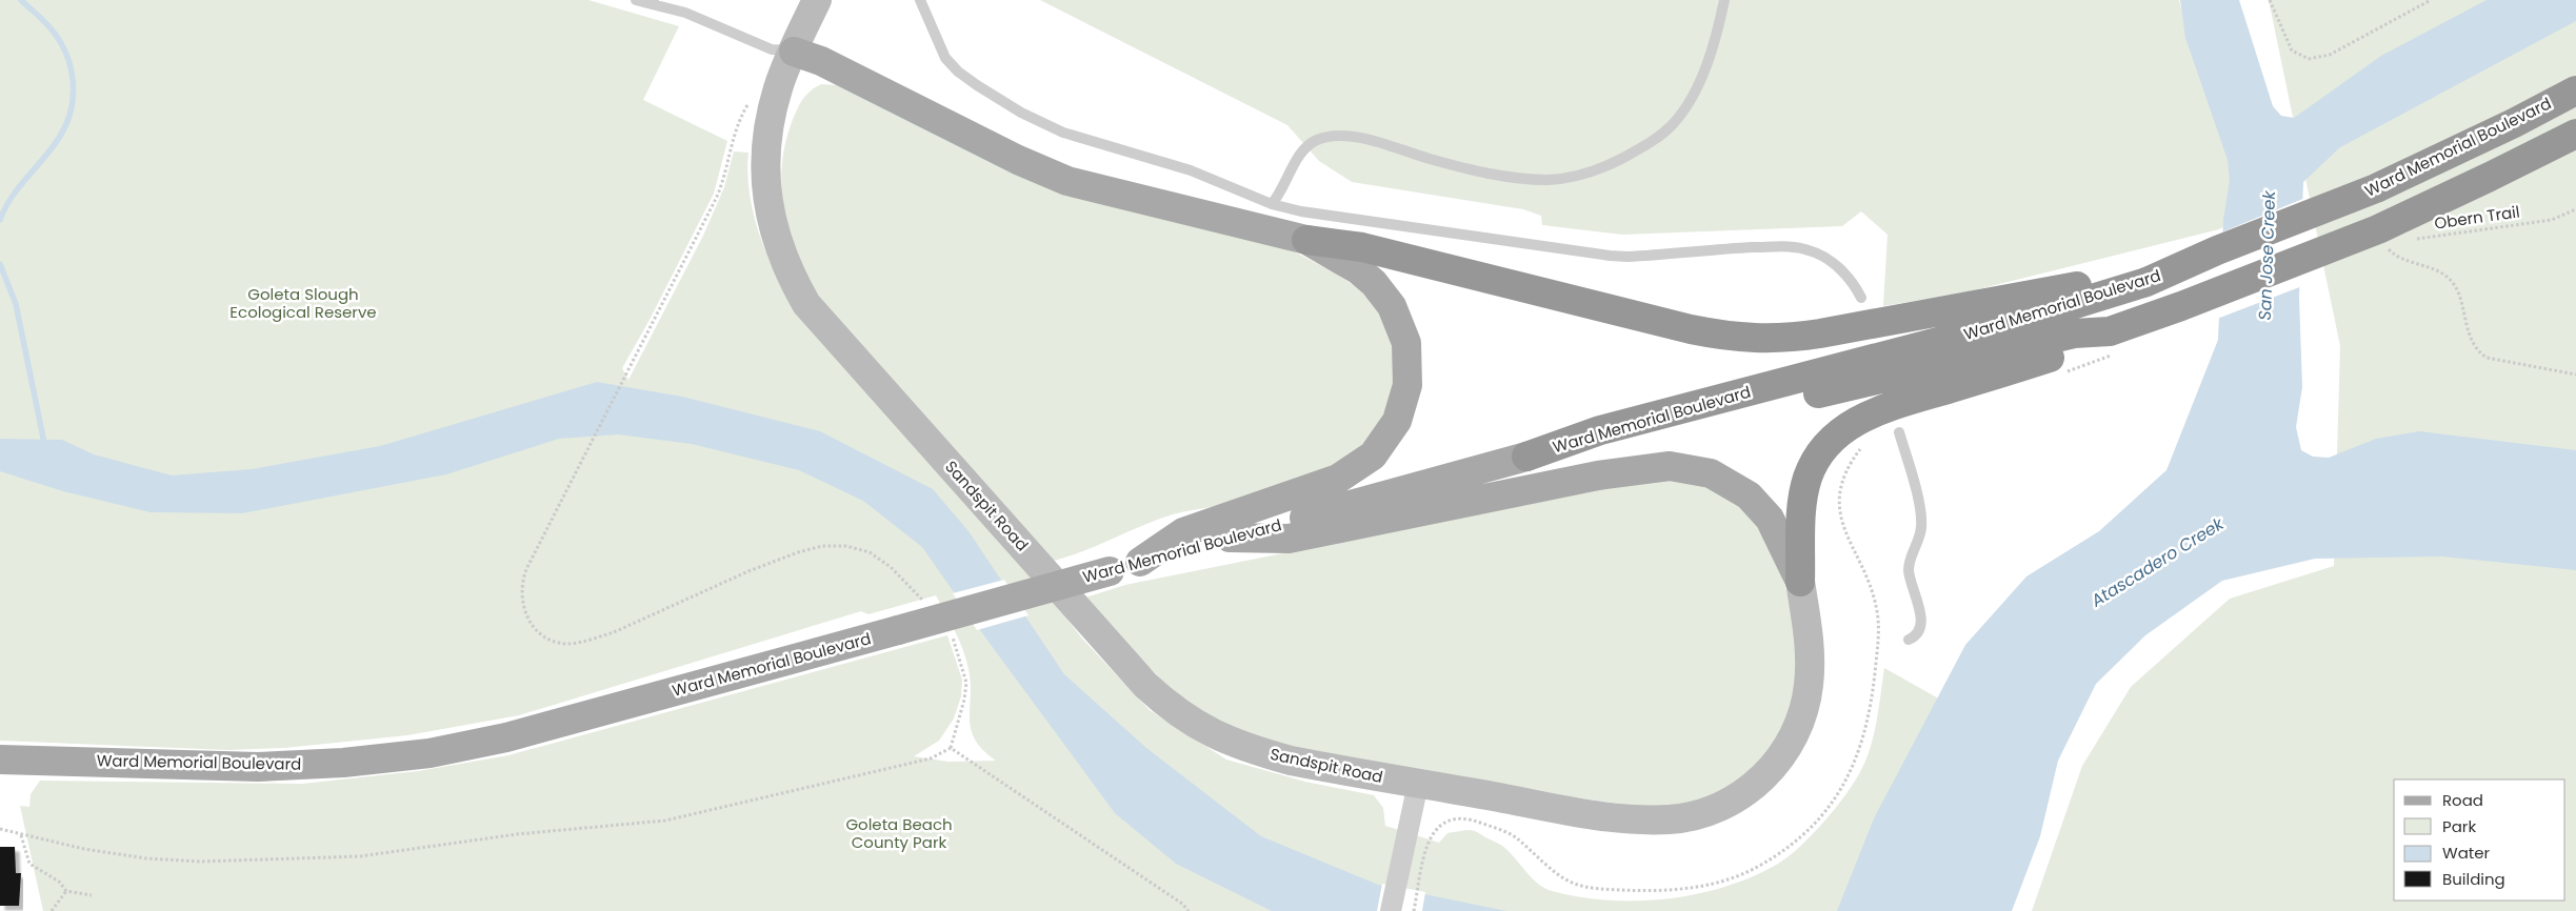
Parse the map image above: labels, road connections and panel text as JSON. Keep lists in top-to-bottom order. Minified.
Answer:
{"streets":{"highway":["Ward Memorial Boulevard"],"street":["Sandspit Road"],"path":["Obern Trail"]},"water":["San Jose Creek","Atascadero Creek"],"parks":["Goleta Slough Ecological Reserve","Goleta Beach County Park"],"legend":["Road","Park","Water","Building"]}
